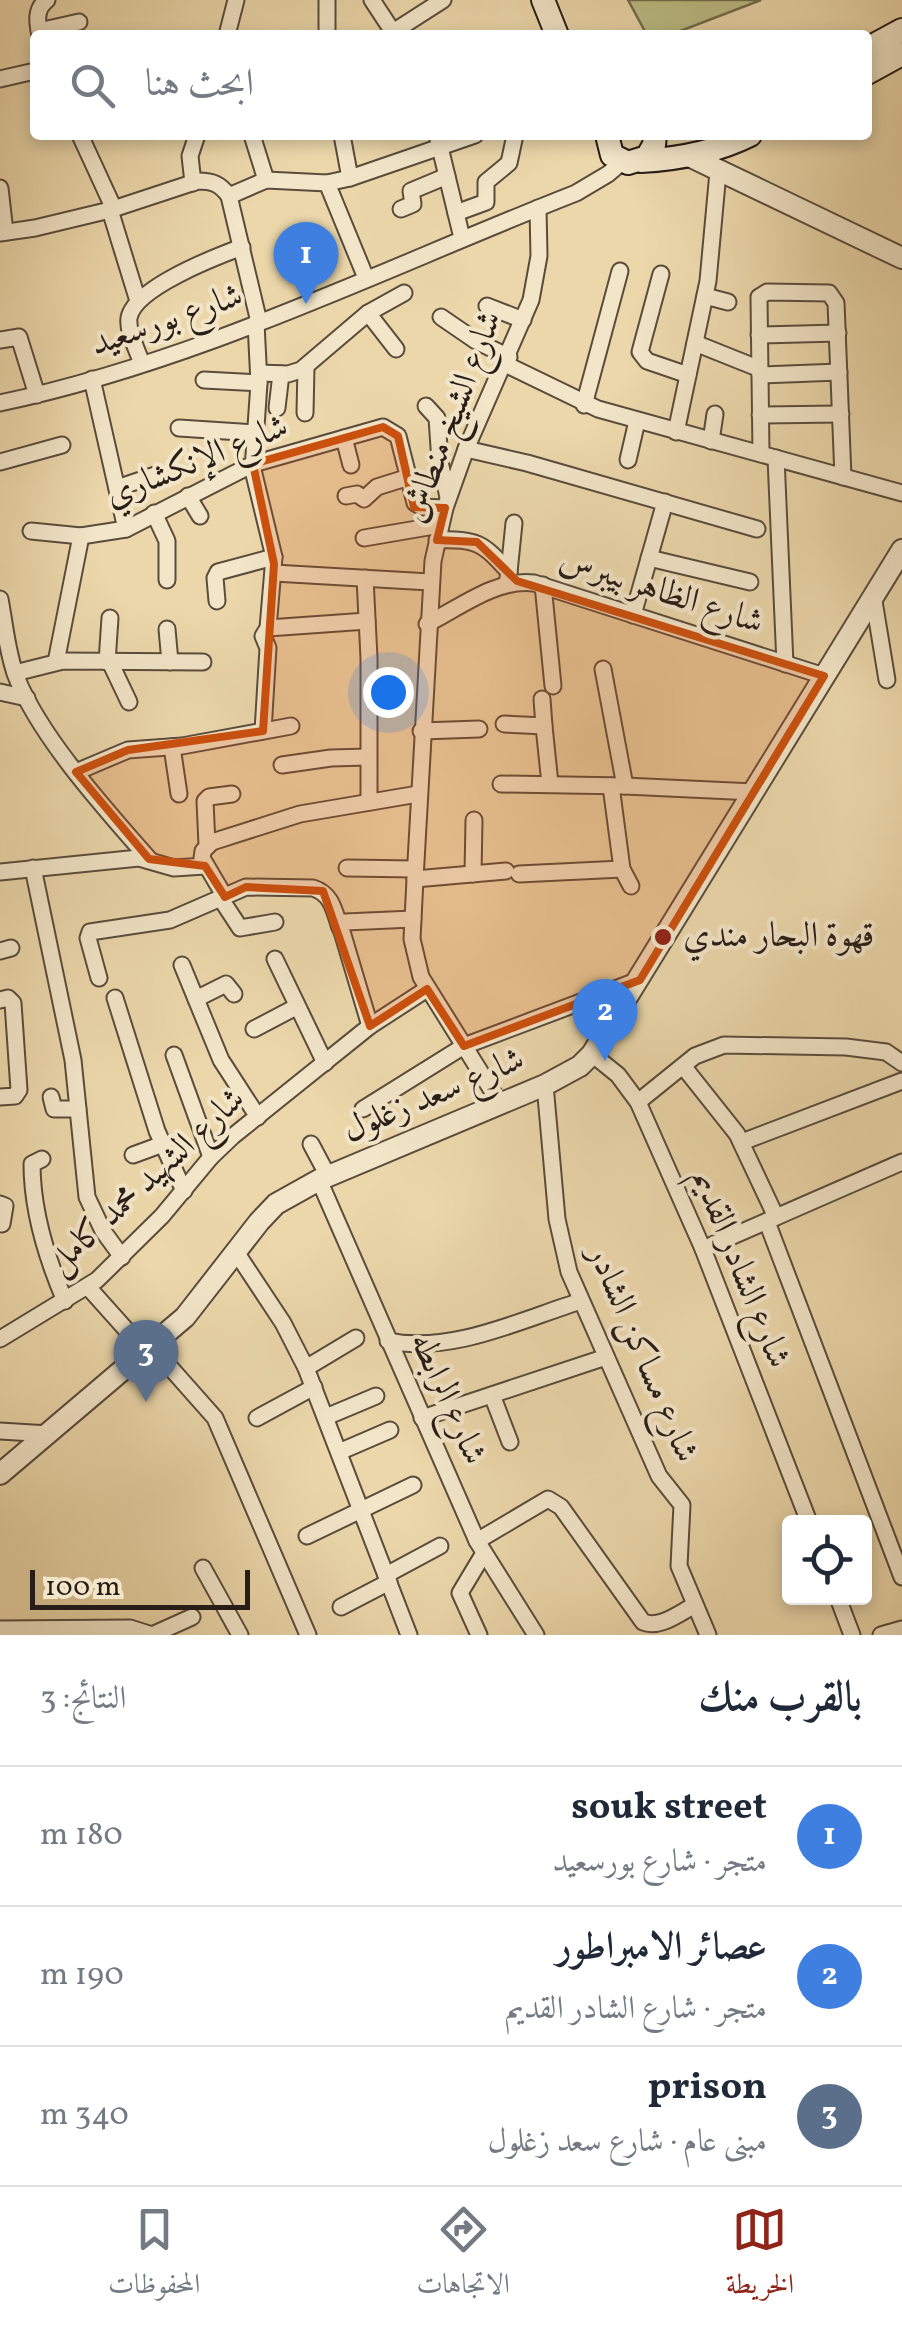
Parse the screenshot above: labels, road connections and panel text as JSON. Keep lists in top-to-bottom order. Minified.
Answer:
{"streets":{"street":["شارع بورسعيد","شارع الشيخ منطاش","شارع الإنكشاري","شارع الظاهر بيبرس","شارع سعد زغلول","شارع الشهيد محمد كامل","شارع الشادر القديم","شارع مساكن الشادر","شارع الرابطه"]},"crossings":[["شارع بورسعيد","شارع الشيخ منطاش"],["شارع الشيخ منطاش","شارع الإنكشاري"],["شارع الشيخ منطاش","شارع الظاهر بيبرس"],["شارع الشيخ منطاش","شارع سعد زغلول"],["شارع الشيخ منطاش","شارع الشهيد محمد كامل"],["شارع الظاهر بيبرس","شارع سعد زغلول"],["شارع سعد زغلول","شارع الشادر القديم"],["شارع سعد زغلول","شارع مساكن الشادر"],["شارع سعد زغلول","شارع الرابطه"]],"places":["قهوة البحار مندي"],"scale_bar":"100 m","page":{"search":"ابحث هنا","pins":["1","2","3"],"scale":"100 m","heading":["بالقرب منك","النتائج: 3"],"list":[{"mark":"1","name":"souk street","note":"متجر · شارع بورسعيد","value":"180 m"},{"mark":"2","name":"عصائر الامبراطور","note":"متجر · شارع الشادر القديم","value":"190 m"},{"mark":"3","name":"prison","note":"مبنى عام · شارع سعد زغلول","value":"340 m"}],"nav":["الخريطة","الاتجاهات","المحفوظات"]}}
